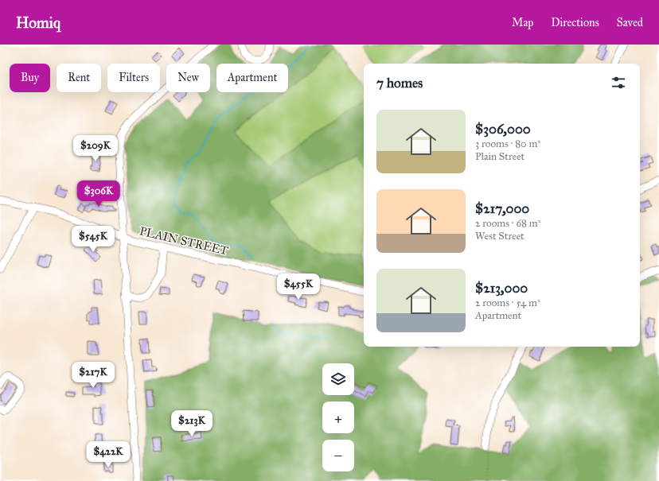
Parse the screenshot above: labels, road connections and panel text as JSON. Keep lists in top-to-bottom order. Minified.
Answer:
{"streets":{"street":["PLAIN STREET"]},"page":{"header":"Homiq","nav":["Map","Directions","Saved"],"chip":["Buy","Rent","Filters","New","Apartment"],"heading":"7 homes","list":[{"name":"$306,000","note":"3 rooms · 80 m² · Plain Street"},{"name":"$217,000","note":"2 rooms · 68 m² · West Street"},{"name":"$213,000","note":"2 rooms · 54 m² · Apartment"}],"price":["$209K","$306K","$545K","$455K","$217K","$213K","$422K"],"map_buttons":["+","−"]}}
